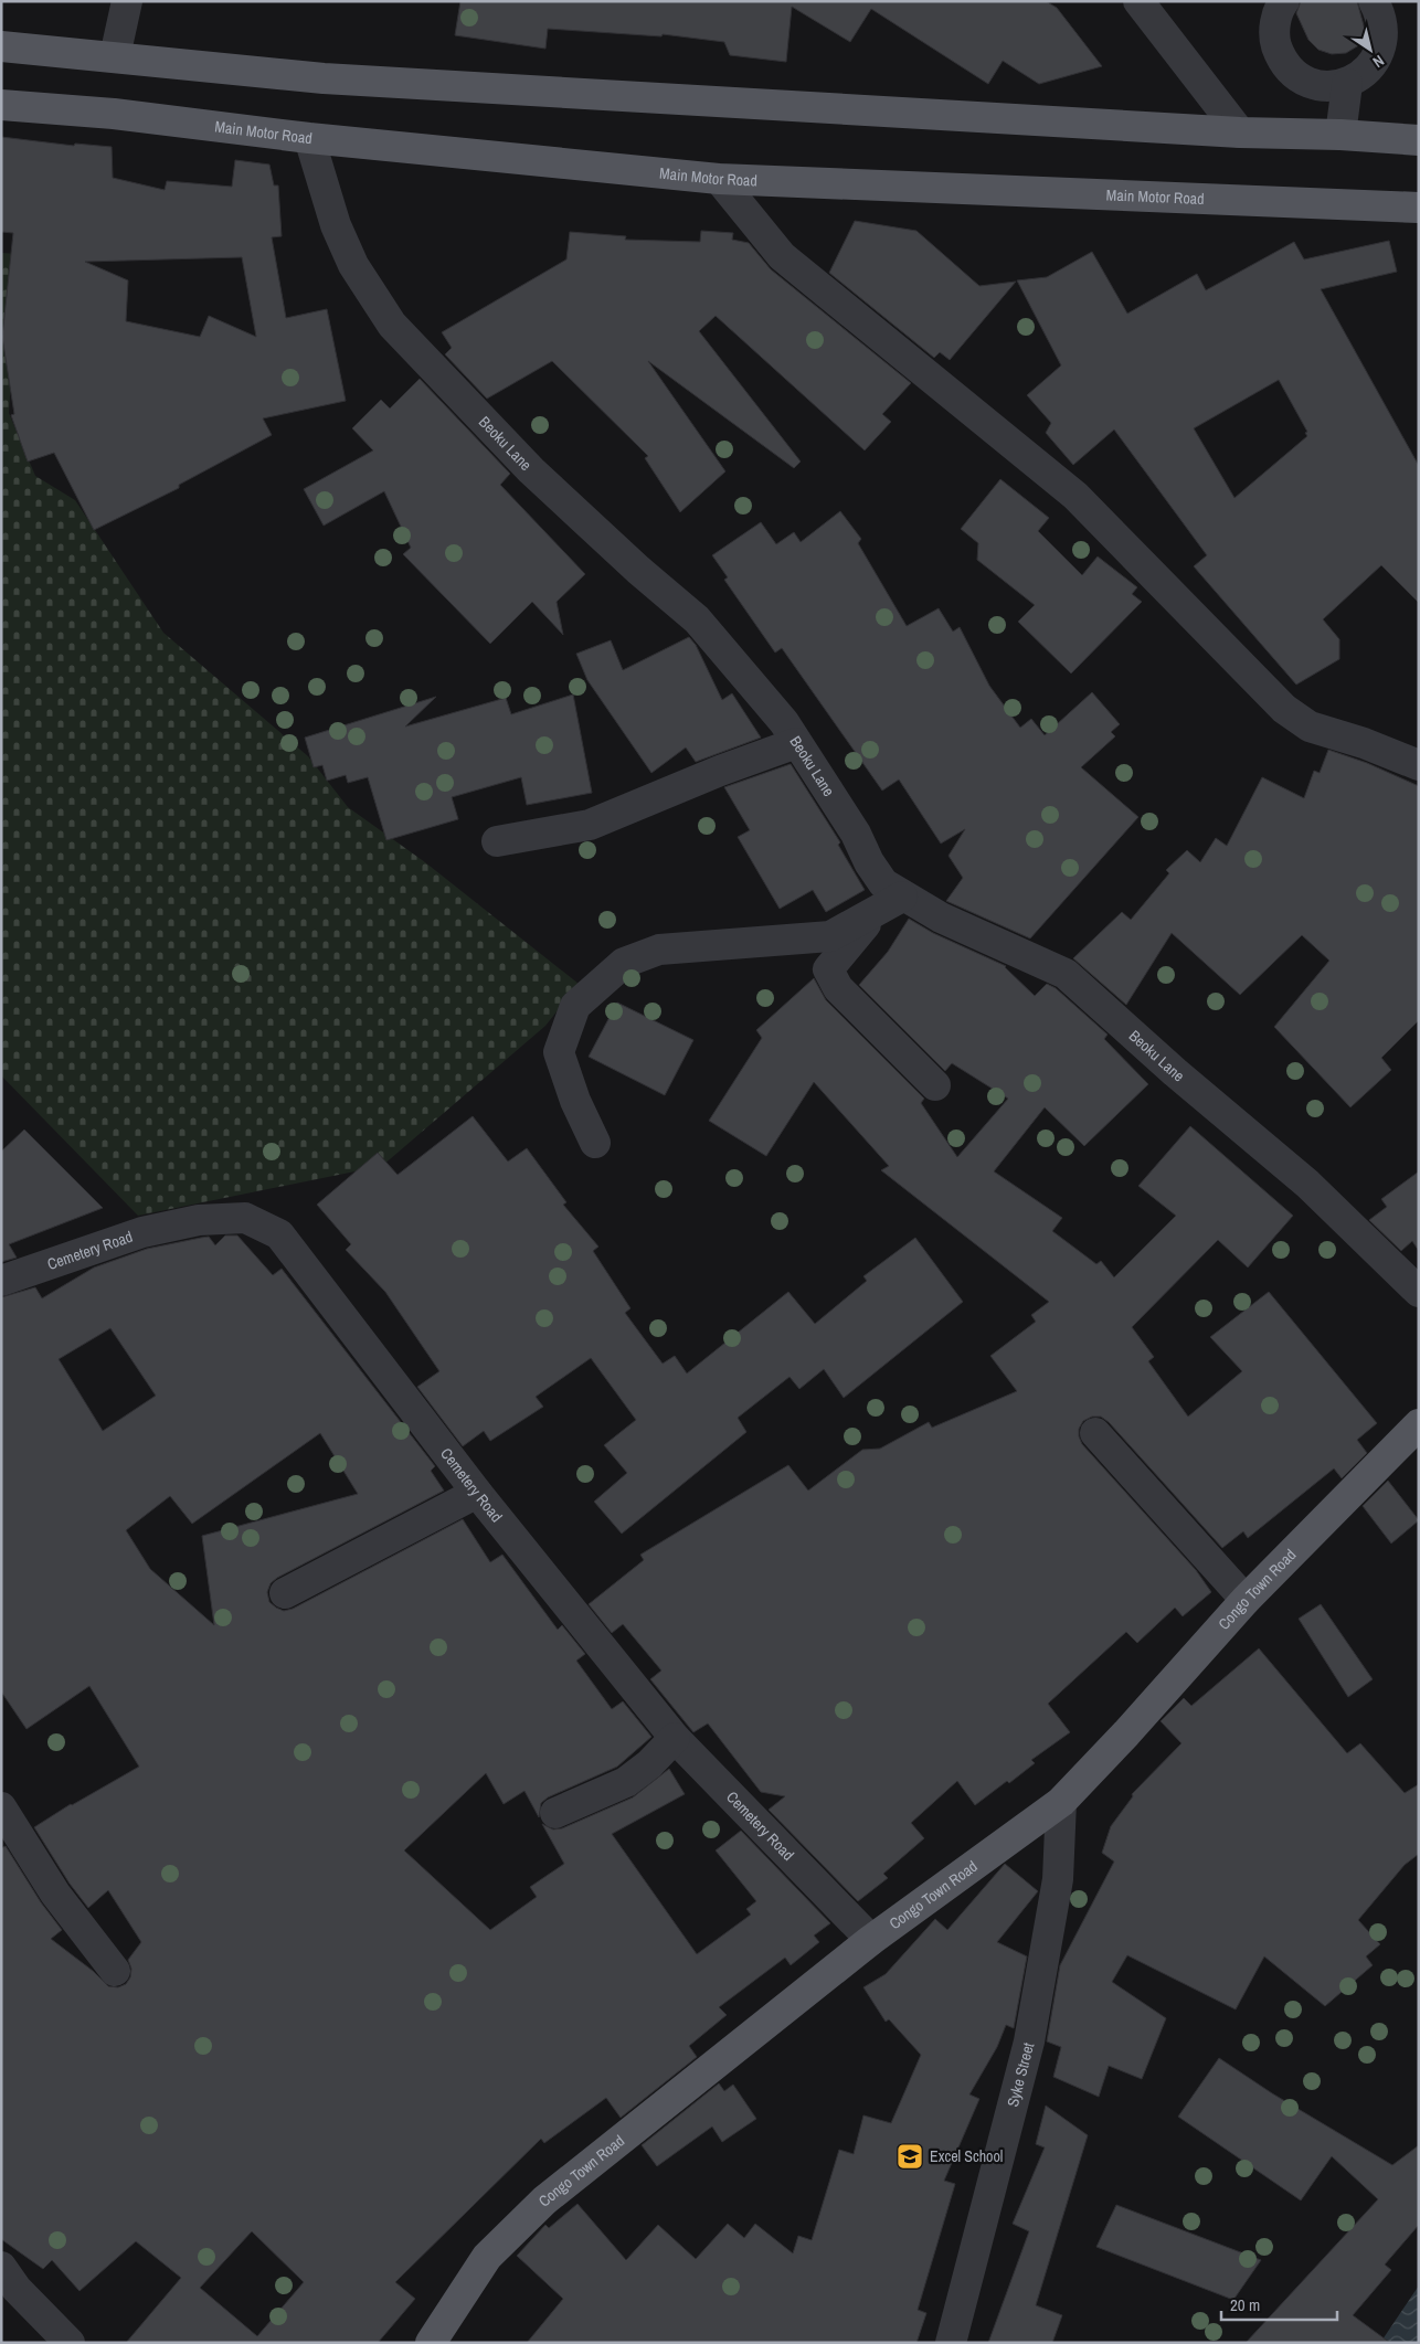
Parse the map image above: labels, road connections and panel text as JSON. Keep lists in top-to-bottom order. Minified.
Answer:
{"streets":{"main road":["Main Motor Road","Congo Town Road"],"street":["Beoku Lane","Cemetery Road","Syke Street"]},"crossings":[["Main Motor Road","Beoku Lane"],["Cemetery Road","Congo Town Road"],["Congo Town Road","Syke Street"]],"places":{"school or university":["Excel School"]},"scale_bar":"20 m","north":"bottom right"}
